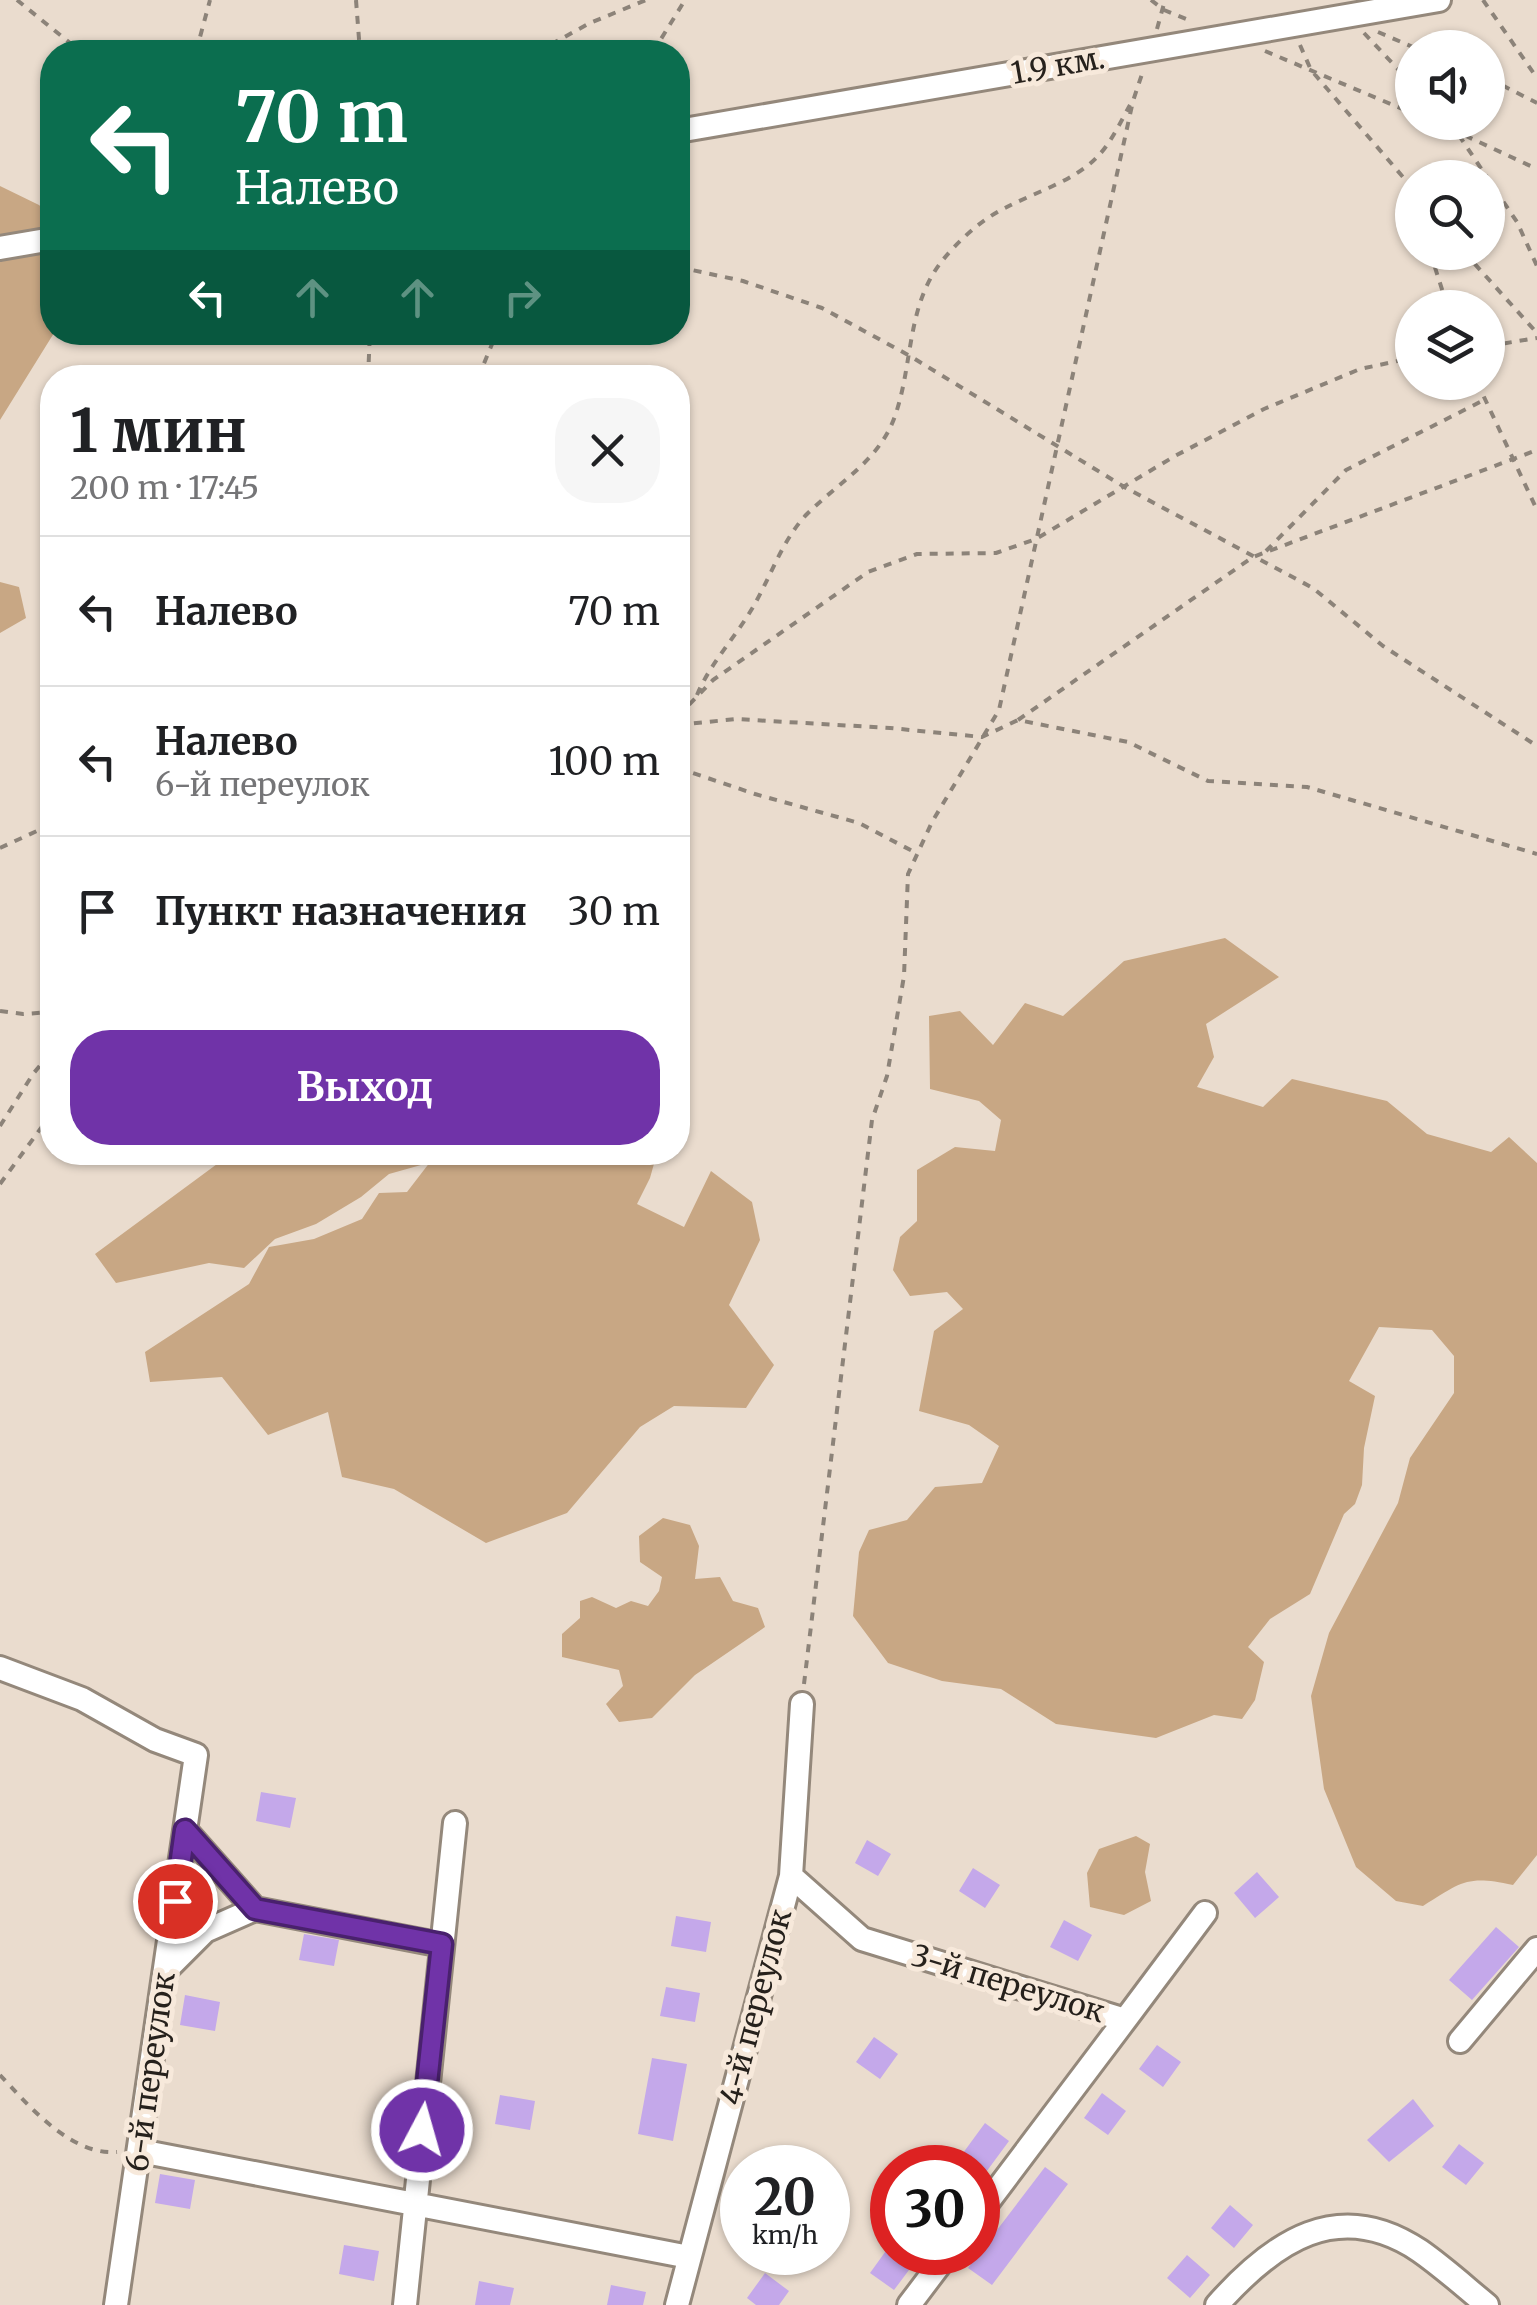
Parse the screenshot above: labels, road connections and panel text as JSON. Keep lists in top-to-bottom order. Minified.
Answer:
{"streets":{"street":["1.9 км.","3-й переулок","4-й переулок","6-й переулок"]},"crossings":[["3-й переулок","4-й переулок"]],"page":{"turn":["70 m","Налево"],"heading":["1 мин","200 m · 17:45"],"list":[{"name":"Налево","value":"70 m"},{"name":"Налево","note":"6-й переулок","value":"100 m"},{"name":"Пункт назначения","value":"30 m"}],"buttons":"Выход","speed":"20 km/h","limit":"30"}}
